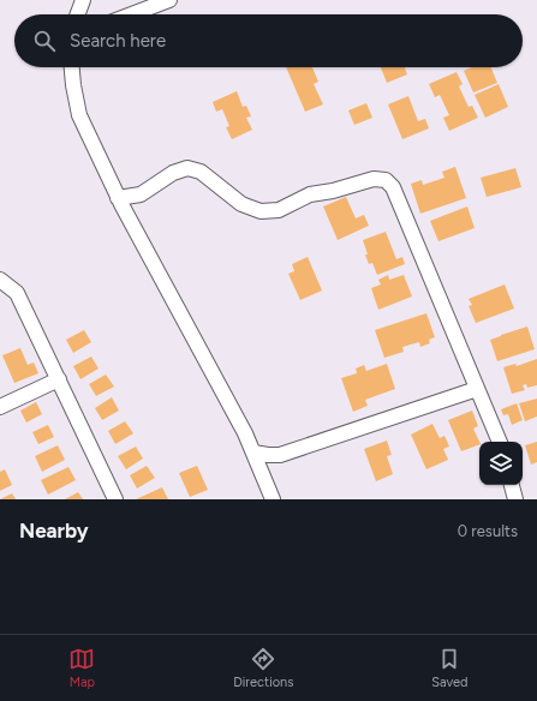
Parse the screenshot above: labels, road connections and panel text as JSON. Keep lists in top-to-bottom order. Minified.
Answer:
{"page":{"search":"Search here","heading":["Nearby","0 results"],"nav":["Map","Directions","Saved"]}}
